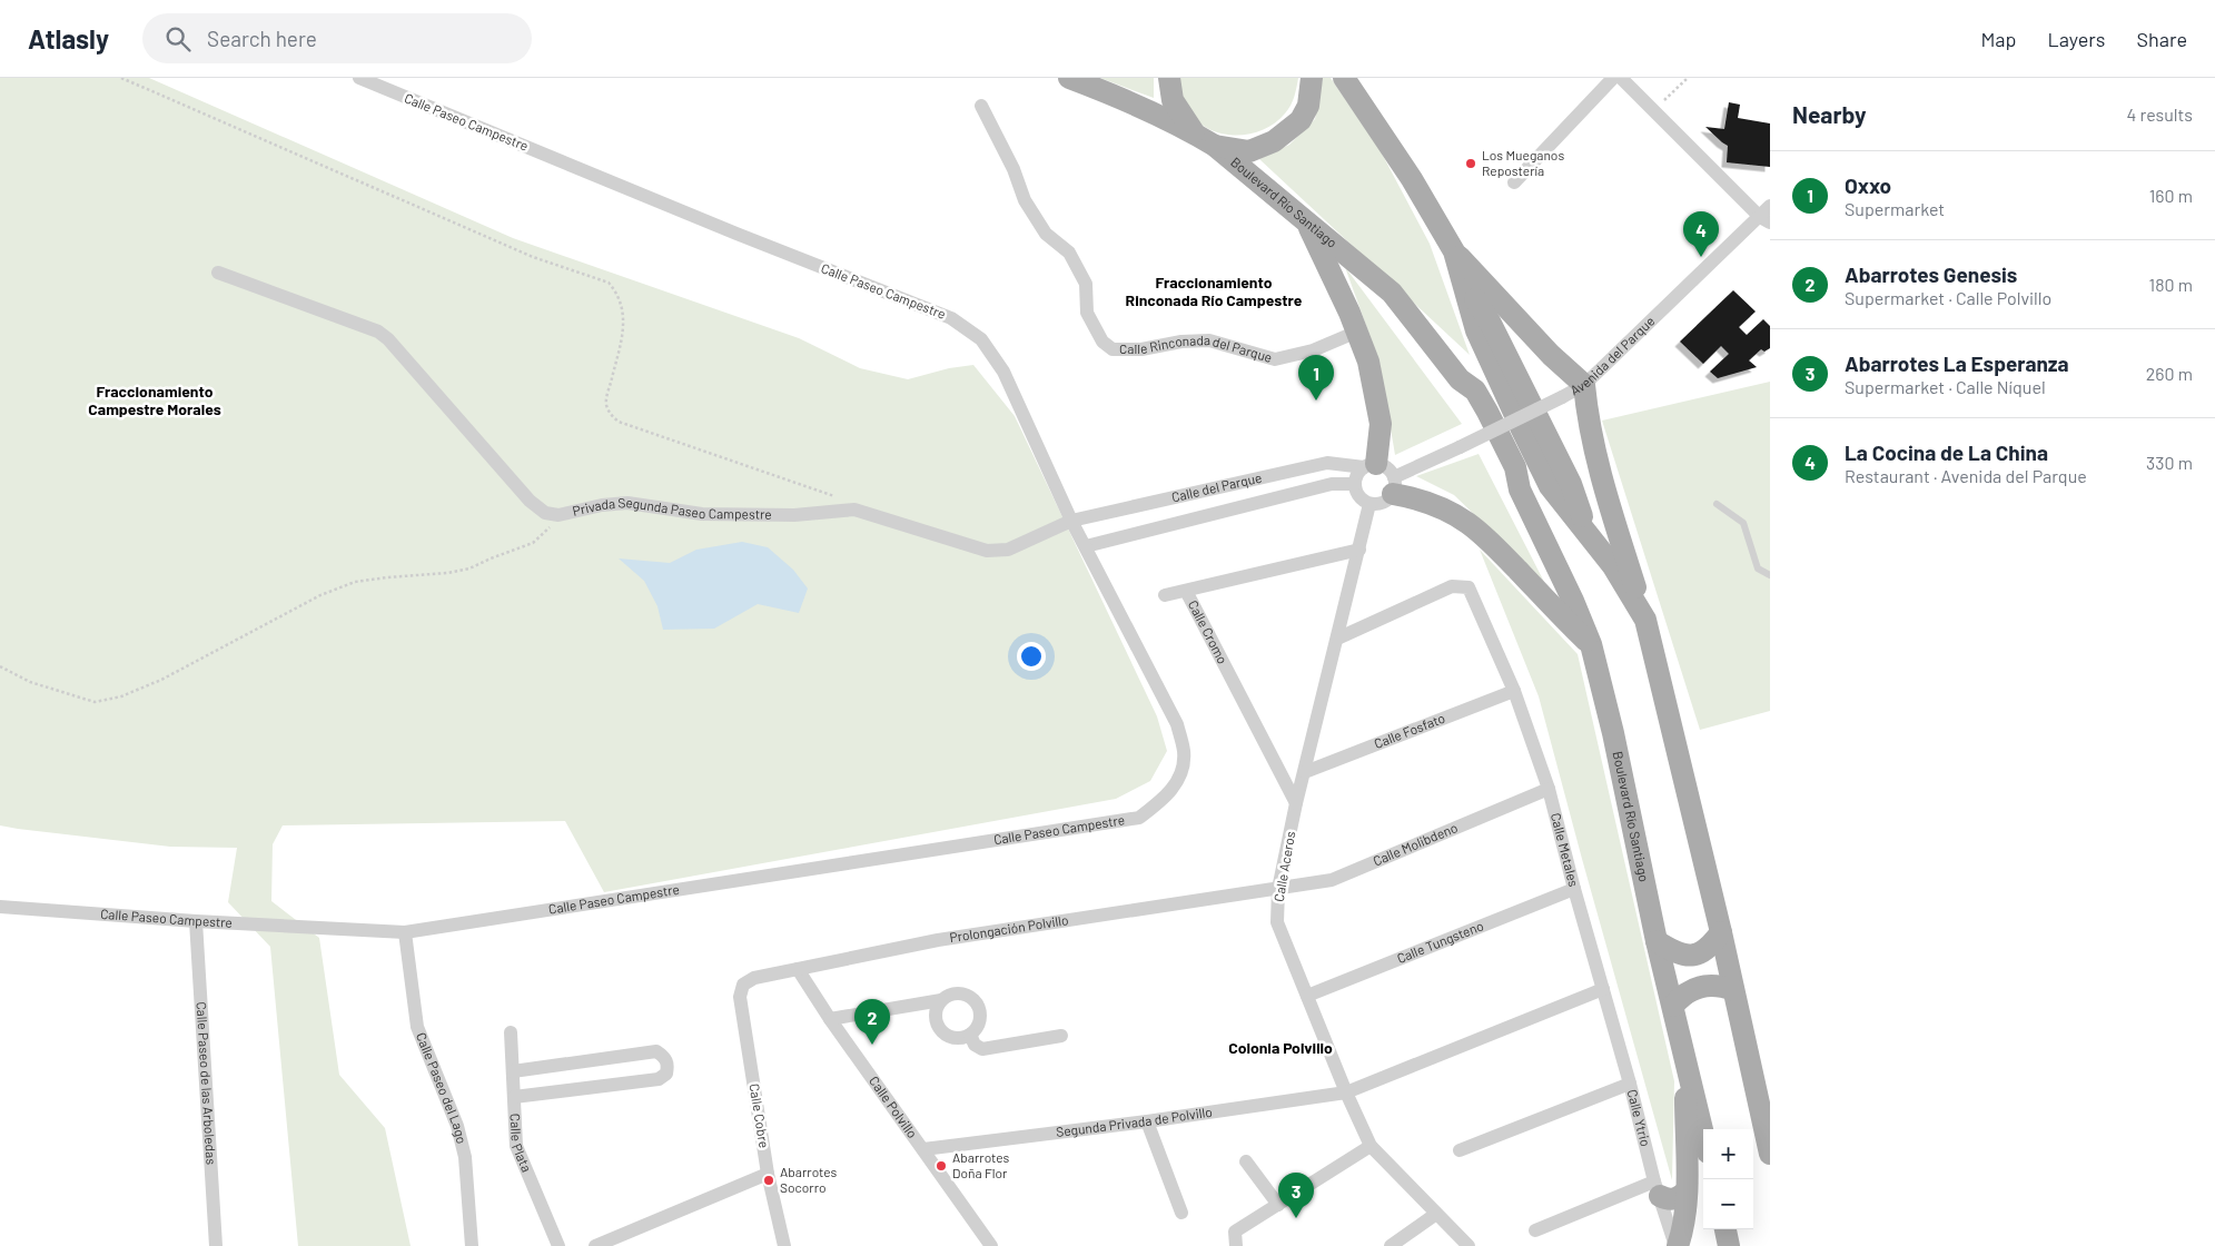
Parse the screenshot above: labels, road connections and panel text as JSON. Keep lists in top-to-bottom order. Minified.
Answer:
{"streets":{"main road":["Boulevard Río Santiago"],"street":["Calle Paseo Campestre","Calle Rinconada del Parque","Avenida del Parque","Calle del Parque","Privada Segunda Paseo Campestre","Calle Cromo","Calle Fosfato","Calle Molibdeno","Calle Metales","Calle Aceros","Prolongación Polvillo","Calle Tungsteno","Calle Paseo de las Arboledas","Calle Paseo del Lago","Calle Polvillo","Calle Cobre","Calle Ytrio","Segunda Privada de Polvillo","Calle Plata"]},"crossings":[["Calle Paseo Campestre","Calle del Parque"],["Calle Paseo Campestre","Privada Segunda Paseo Campestre"],["Calle Paseo Campestre","Calle Paseo de las Arboledas"],["Calle Paseo Campestre","Calle Paseo del Lago"],["Avenida del Parque","Calle del Parque"],["Avenida del Parque","Calle Aceros"],["Calle del Parque","Privada Segunda Paseo Campestre"],["Calle del Parque","Calle Aceros"],["Calle Cromo","Calle Aceros"],["Calle Fosfato","Calle Metales"],["Calle Fosfato","Calle Aceros"],["Calle Molibdeno","Calle Metales"],["Calle Molibdeno","Calle Aceros"],["Calle Molibdeno","Prolongación Polvillo"],["Calle Metales","Calle Aceros"],["Calle Metales","Calle Tungsteno"],["Calle Metales","Calle Ytrio"],["Calle Aceros","Prolongación Polvillo"],["Calle Aceros","Calle Tungsteno"],["Calle Aceros","Segunda Privada de Polvillo"],["Prolongación Polvillo","Calle Polvillo"],["Prolongación Polvillo","Calle Cobre"],["Calle Polvillo","Segunda Privada de Polvillo"]],"districts":["Fraccionamiento Rinconada Río Campestre","Fraccionamiento Campestre Morales","Colonia Polvillo"],"places":["Los Mueganos Repostería","Abarrotes Doña Flor","Abarrotes Socorro"],"page":{"header":"Atlasly","search":"Search here","nav":["Map","Layers","Share"],"heading":["Nearby","4 results"],"list":[{"mark":"1","name":"Oxxo","note":"Supermarket","value":"160 m"},{"mark":"2","name":"Abarrotes Genesis","note":"Supermarket · Calle Polvillo","value":"180 m"},{"mark":"3","name":"Abarrotes La Esperanza","note":"Supermarket · Calle Níquel","value":"260 m"},{"mark":"4","name":"La Cocina de La China","note":"Restaurant · Avenida del Parque","value":"330 m"}],"pins":["4","1","2","3"],"map_buttons":["+","−"]}}
